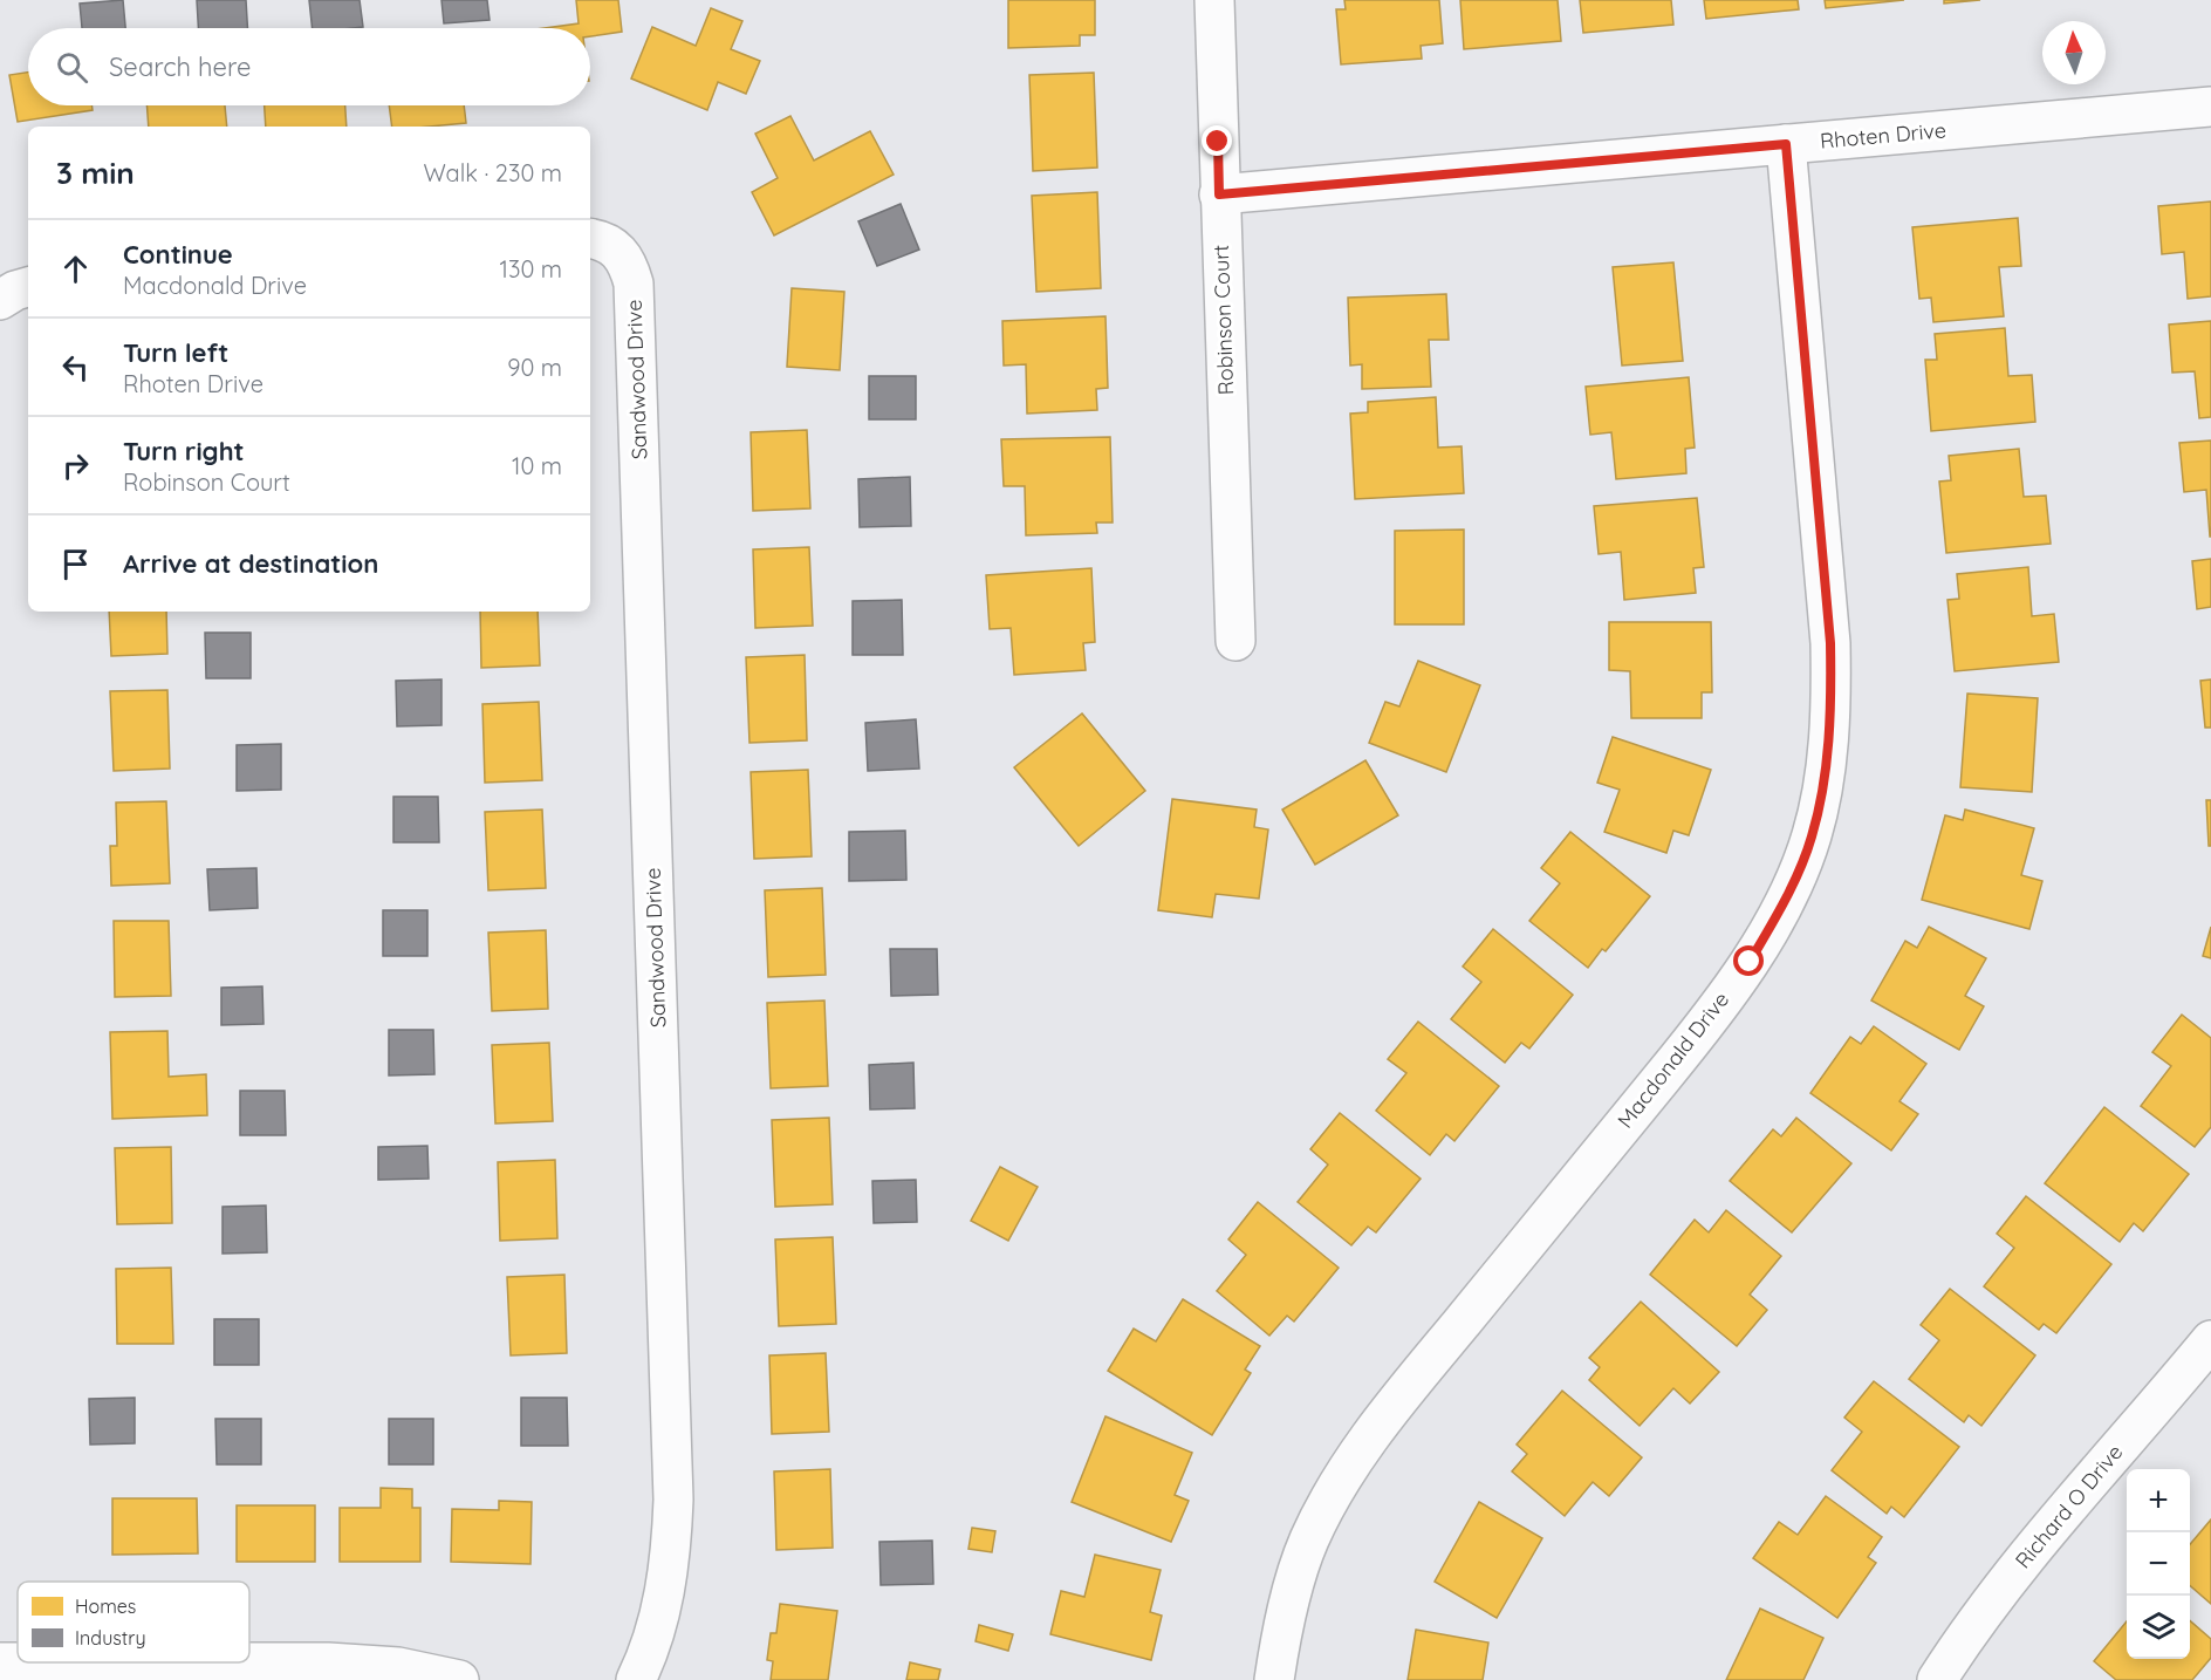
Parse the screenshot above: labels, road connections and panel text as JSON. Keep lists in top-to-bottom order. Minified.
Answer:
{"streets":{"street":["Rhoten Drive","Robinson Court","Sandwood Drive","Macdonald Drive","Richard O Drive"]},"crossings":[["Rhoten Drive","Robinson Court"],["Rhoten Drive","Macdonald Drive"]],"legend":["Homes","Industry"],"north":"top","page":{"search":"Search here","heading":["3 min","Walk · 230 m"],"list":[["Continue","Macdonald Drive","130 m"],["Turn left","Rhoten Drive","90 m"],["Turn right","Robinson Court","10 m"],"Arrive at destination"],"map_buttons":["+","−"]}}
